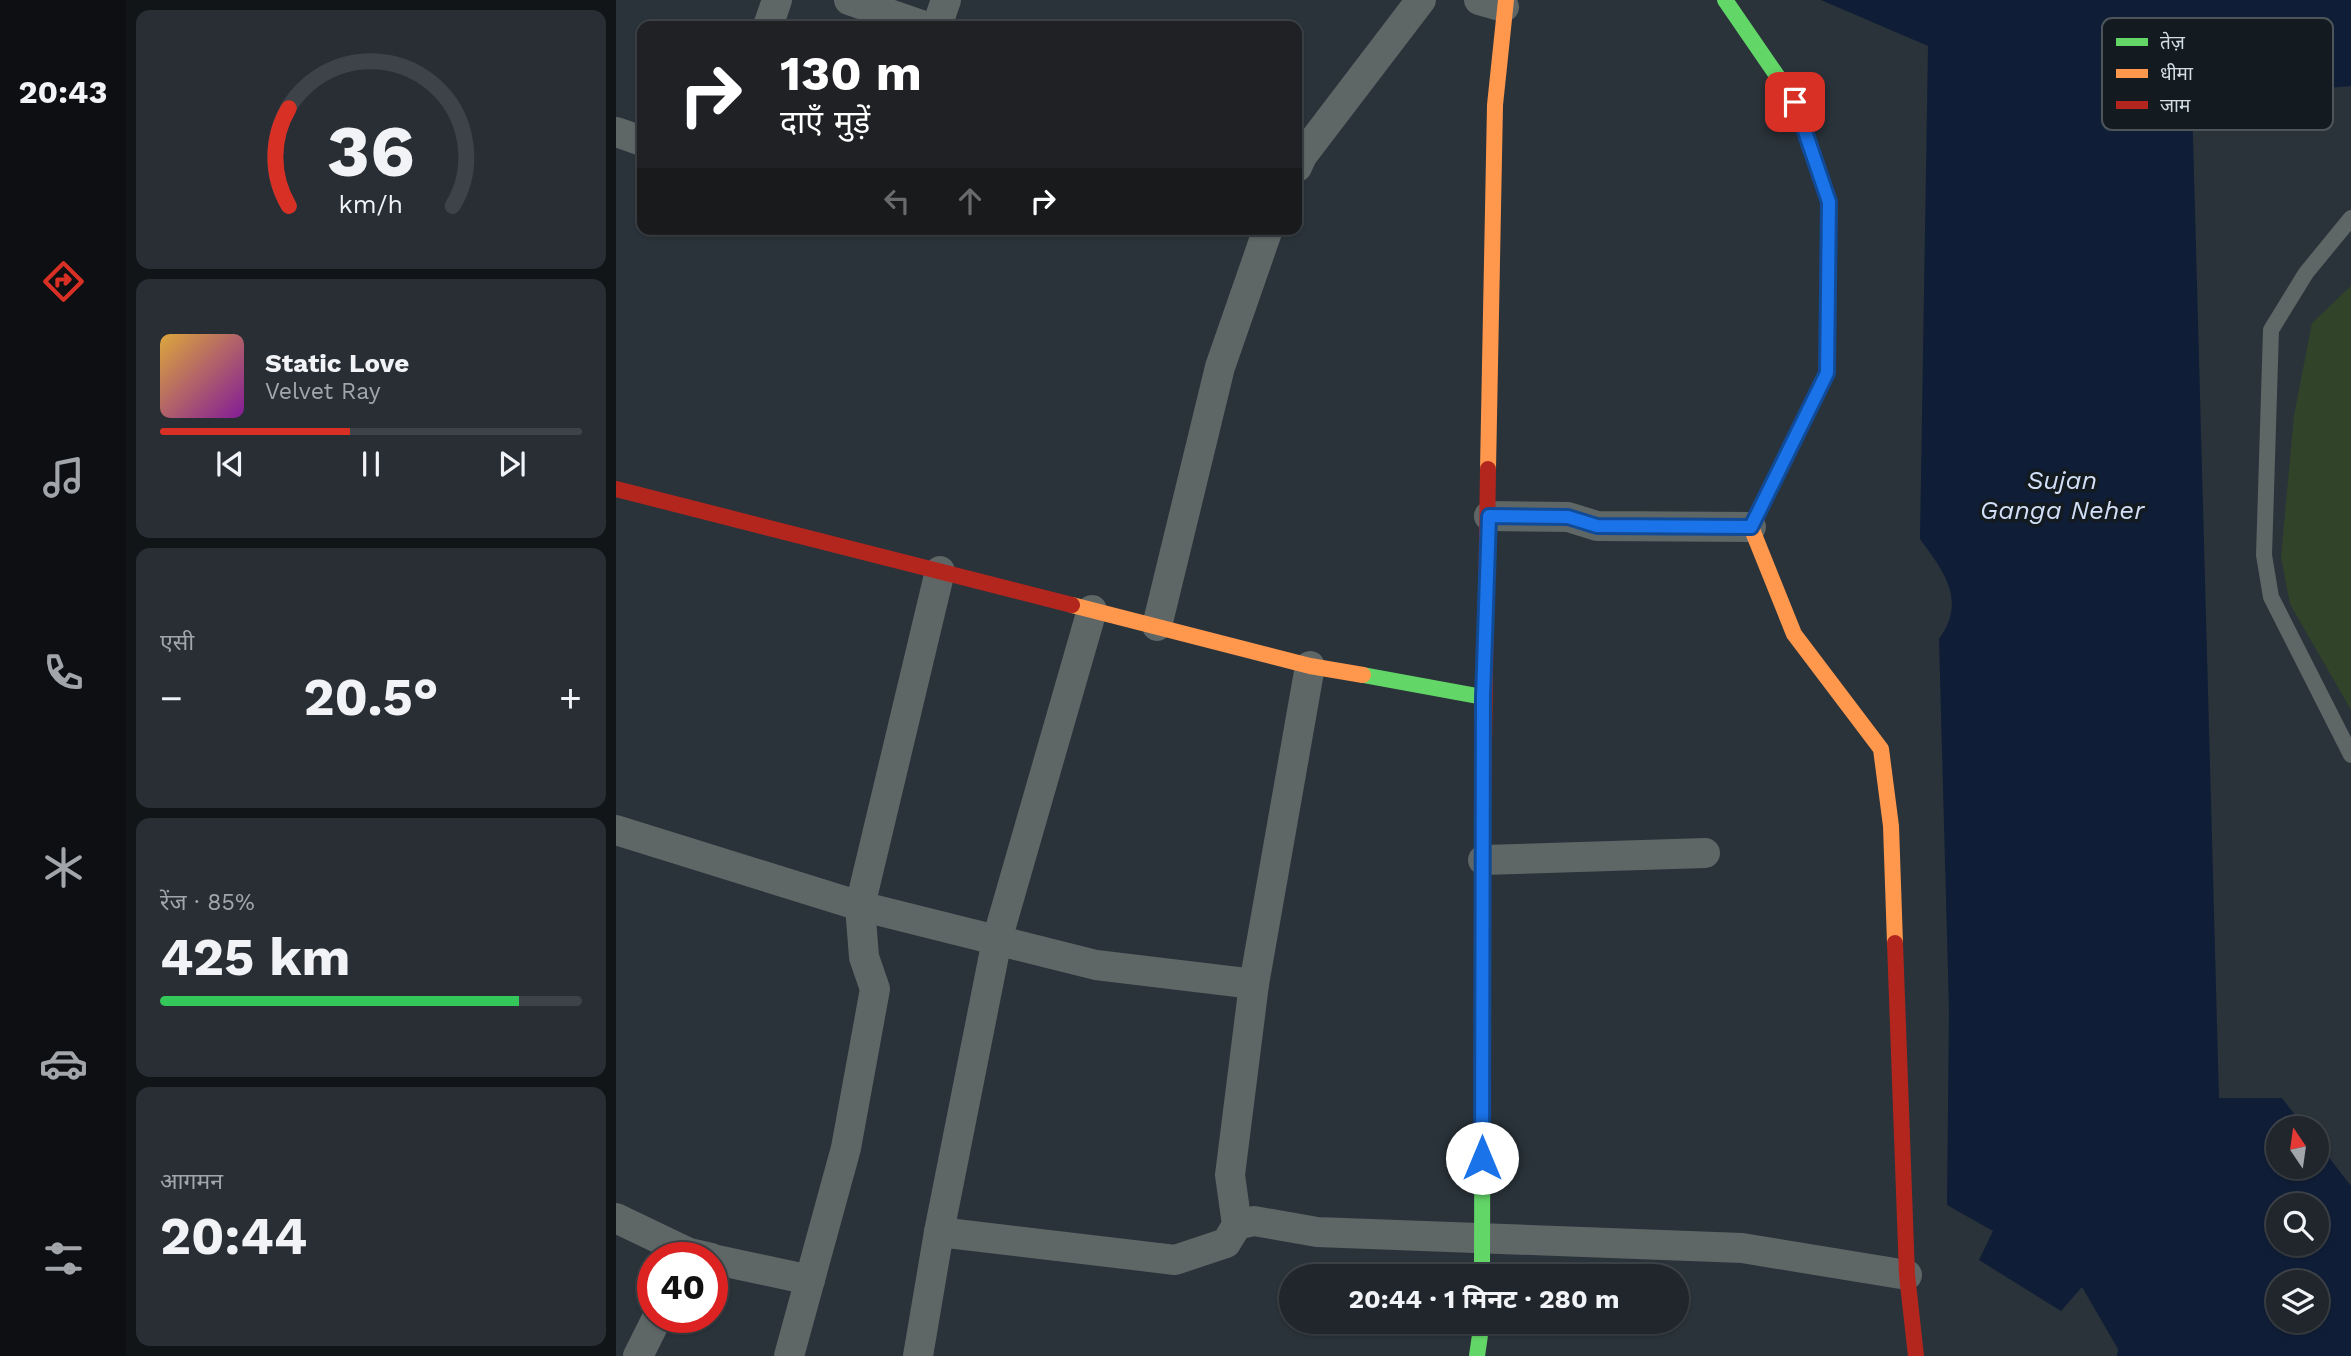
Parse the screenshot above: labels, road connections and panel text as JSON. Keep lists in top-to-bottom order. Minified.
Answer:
{"water":["Sujan Ganga Neher"],"legend":["तेज़","धीमा","जाम"],"north":"top","page":{"tabs":"20:43","turn":["130 m","दाएँ मुड़ें"],"song":["Static Love","Velvet Ray"],"tile":["एसी",["रेंज · 85%","425 km"],["आगमन","20:44"]],"heat":["−","20.5°","+"],"limit":"40","trip":"20:44 · 1 मिनट · 280 m","gauge":["36","km/h"]}}
